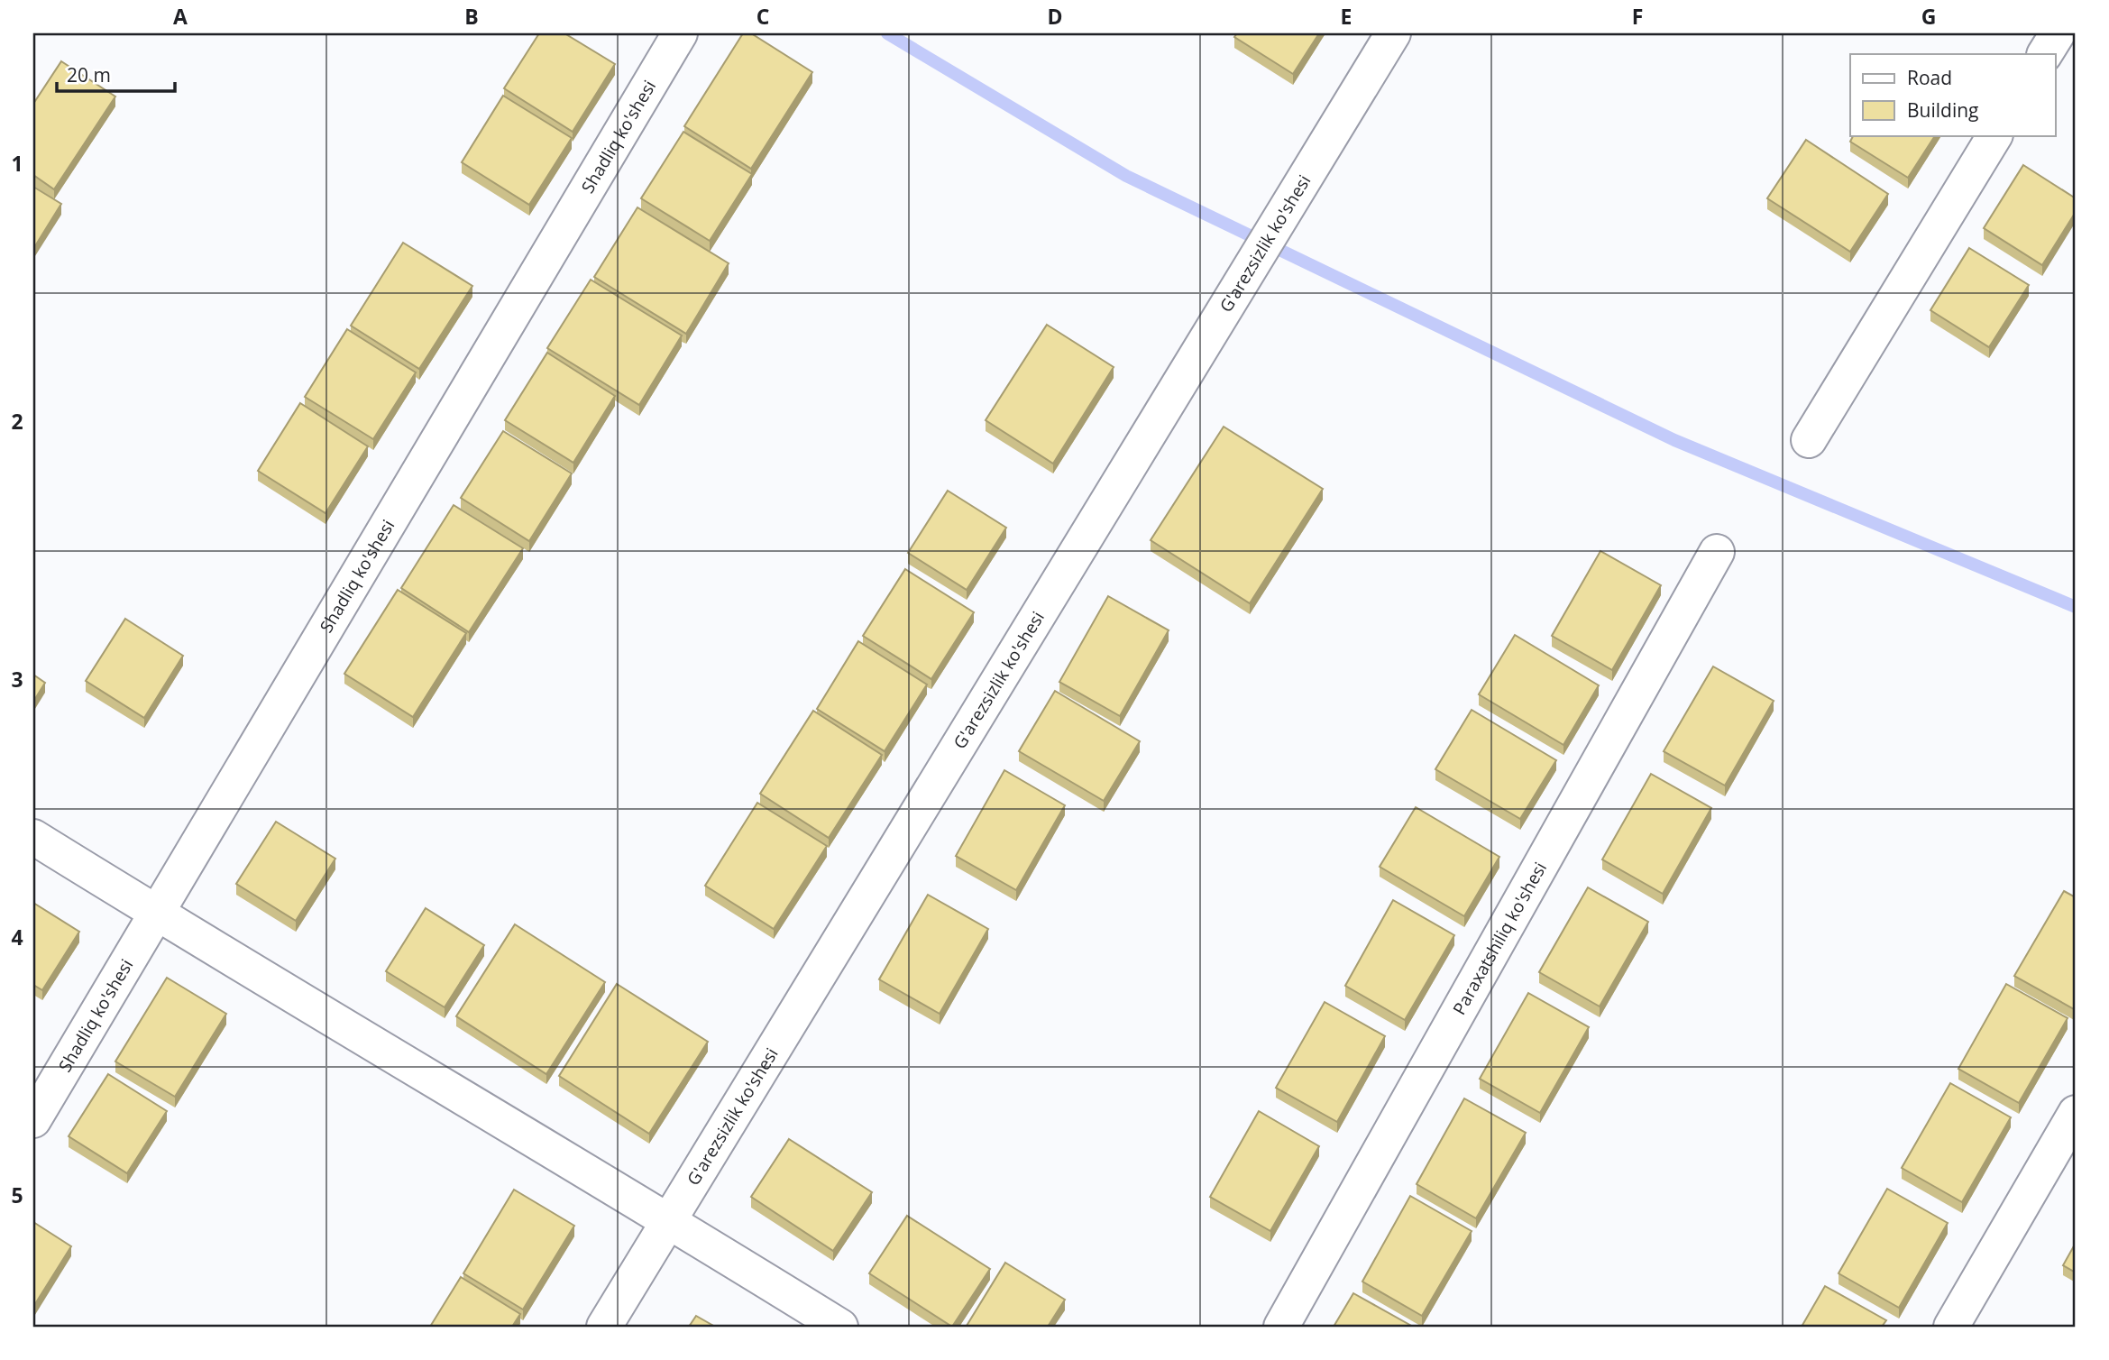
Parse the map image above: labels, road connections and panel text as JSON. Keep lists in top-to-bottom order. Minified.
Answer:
{"streets":{"street":["Shadliq ko'shesi","G'arezsizlik ko'shesi","Paraxatshiliq ko'shesi"]},"legend":["Road","Building"],"scale_bar":"20 m","grid":{"columns":["A","B","C","D","E","F","G"],"rows":["1","2","3","4","5"]}}
